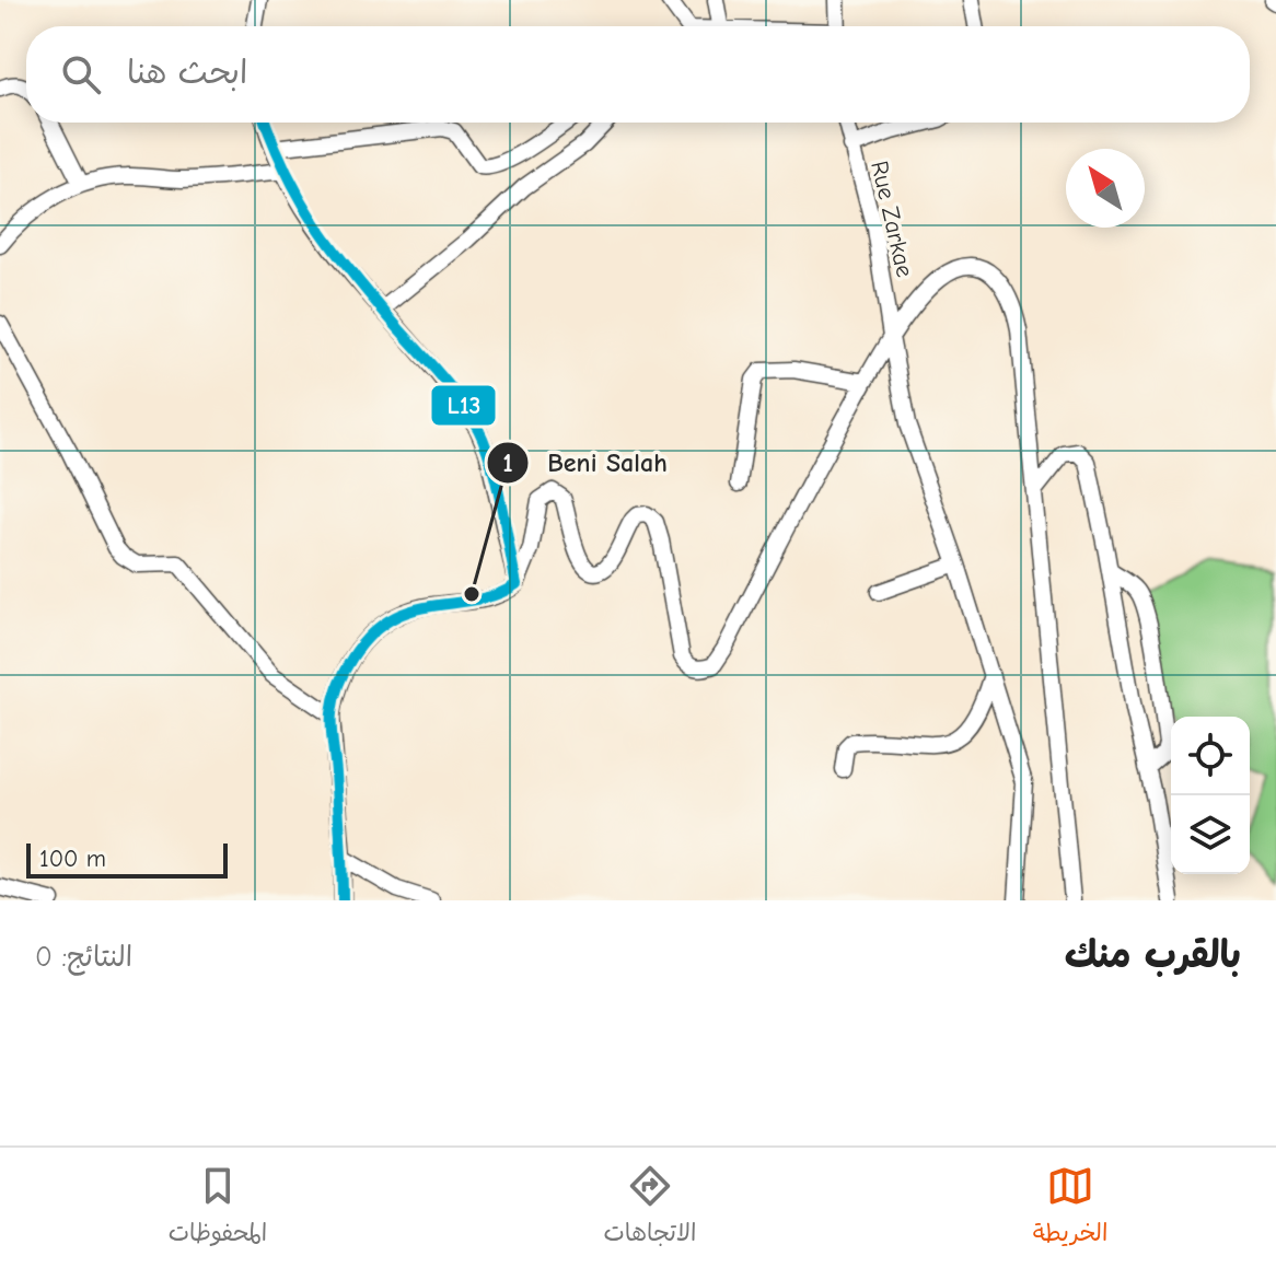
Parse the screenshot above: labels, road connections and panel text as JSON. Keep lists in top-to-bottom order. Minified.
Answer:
{"streets":{"street":["Rue Zarkae"]},"places":["Beni Salah"],"lines":["transit line L13"],"scale_bar":"100 m","north":"top left","page":{"search":"ابحث هنا","scale":"100 m","heading":["بالقرب منك","النتائج: 0"],"nav":["الخريطة","الاتجاهات","المحفوظات"]}}
